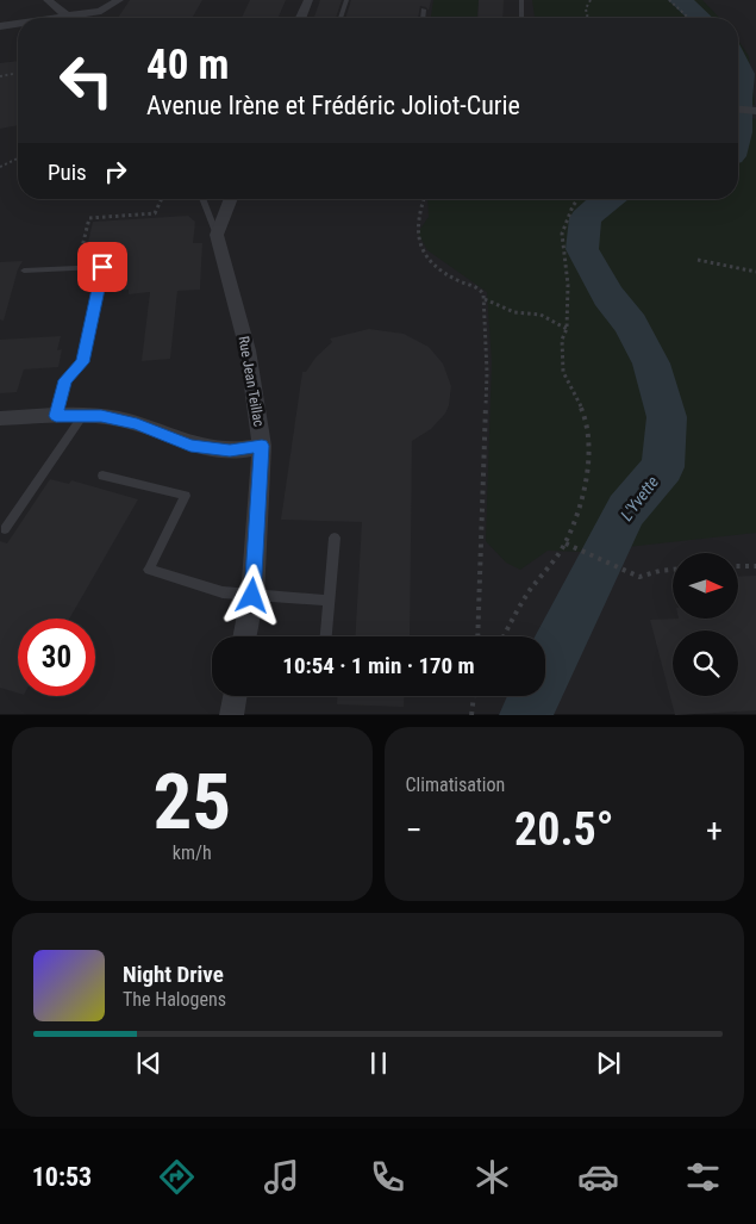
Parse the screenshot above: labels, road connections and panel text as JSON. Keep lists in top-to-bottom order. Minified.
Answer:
{"streets":{"street":["Rue Jean Teillac"]},"water":["L'Yvette"],"north":"right","page":{"turn":["40 m","Avenue Irène et Frédéric Joliot-Curie"],"then":"Puis","limit":"30","trip":"10:54 · 1 min · 170 m","tile":[["25","km/h"],"Climatisation"],"heat":["−","20.5°","+"],"song":["Night Drive","The Halogens"],"tabs":"10:53"}}
